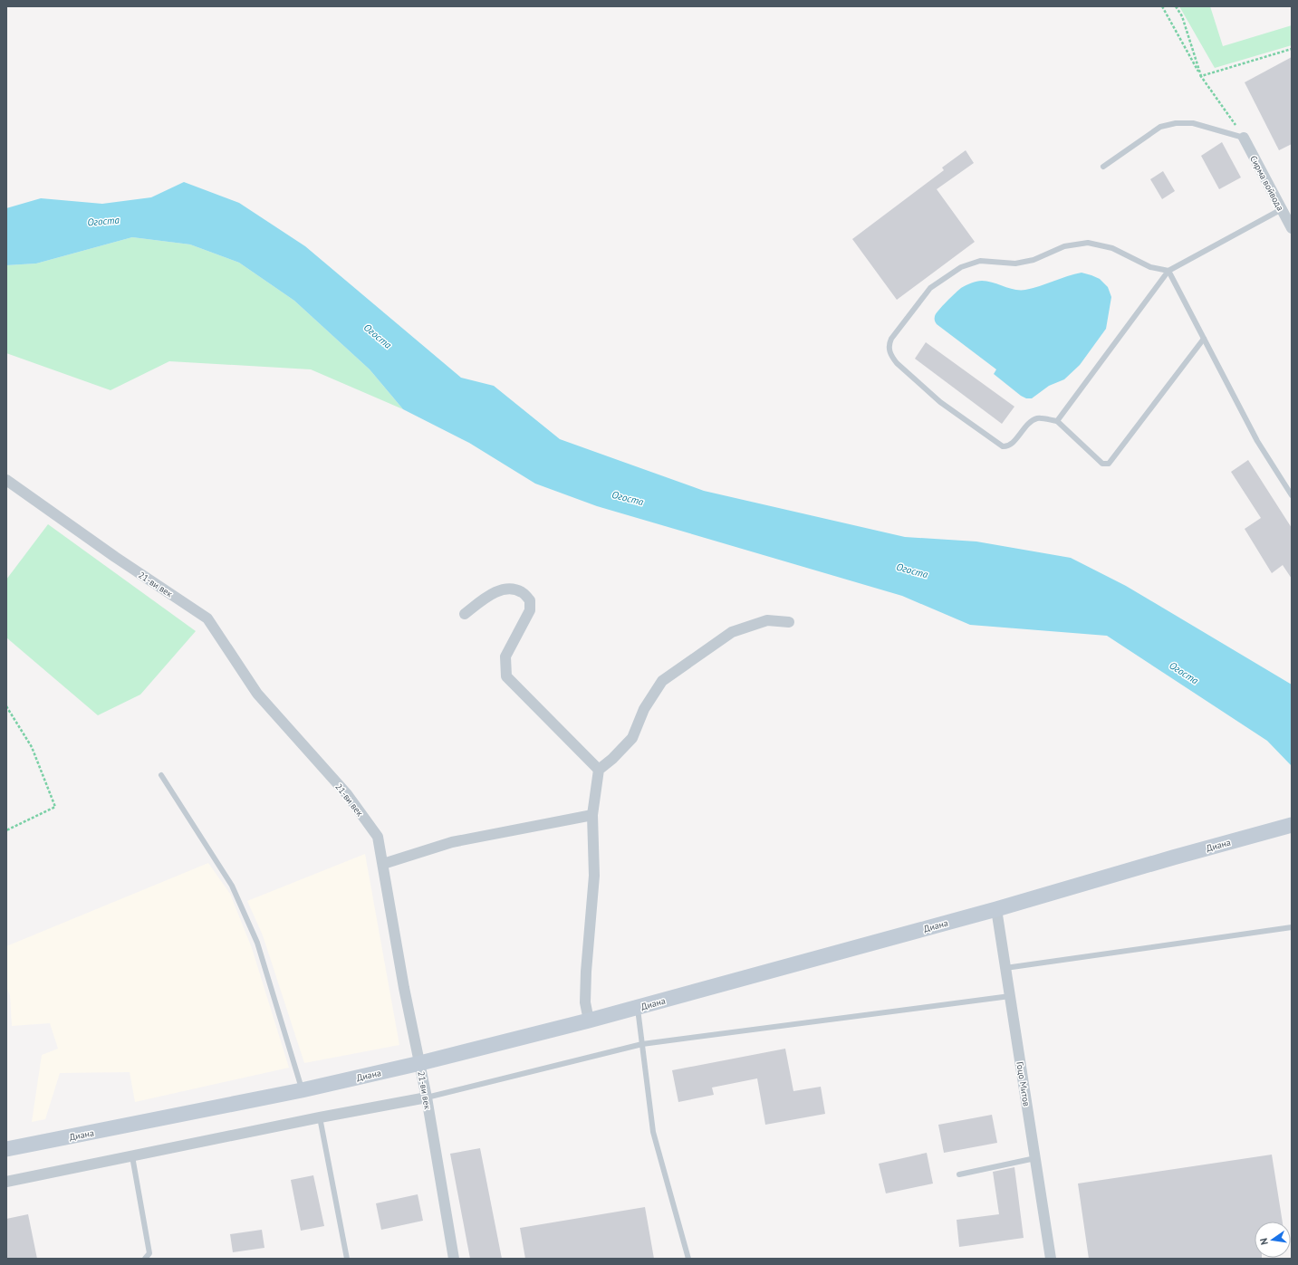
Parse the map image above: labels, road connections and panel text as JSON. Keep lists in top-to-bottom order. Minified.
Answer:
{"streets":{"main road":["Диана"],"street":["Сирма войвода","21-ви век","Гоцо Митов"]},"crossings":[["21-ви век","Диана"],["Диана","Гоцо Митов"]],"water":["Огоста"],"north":"left"}
